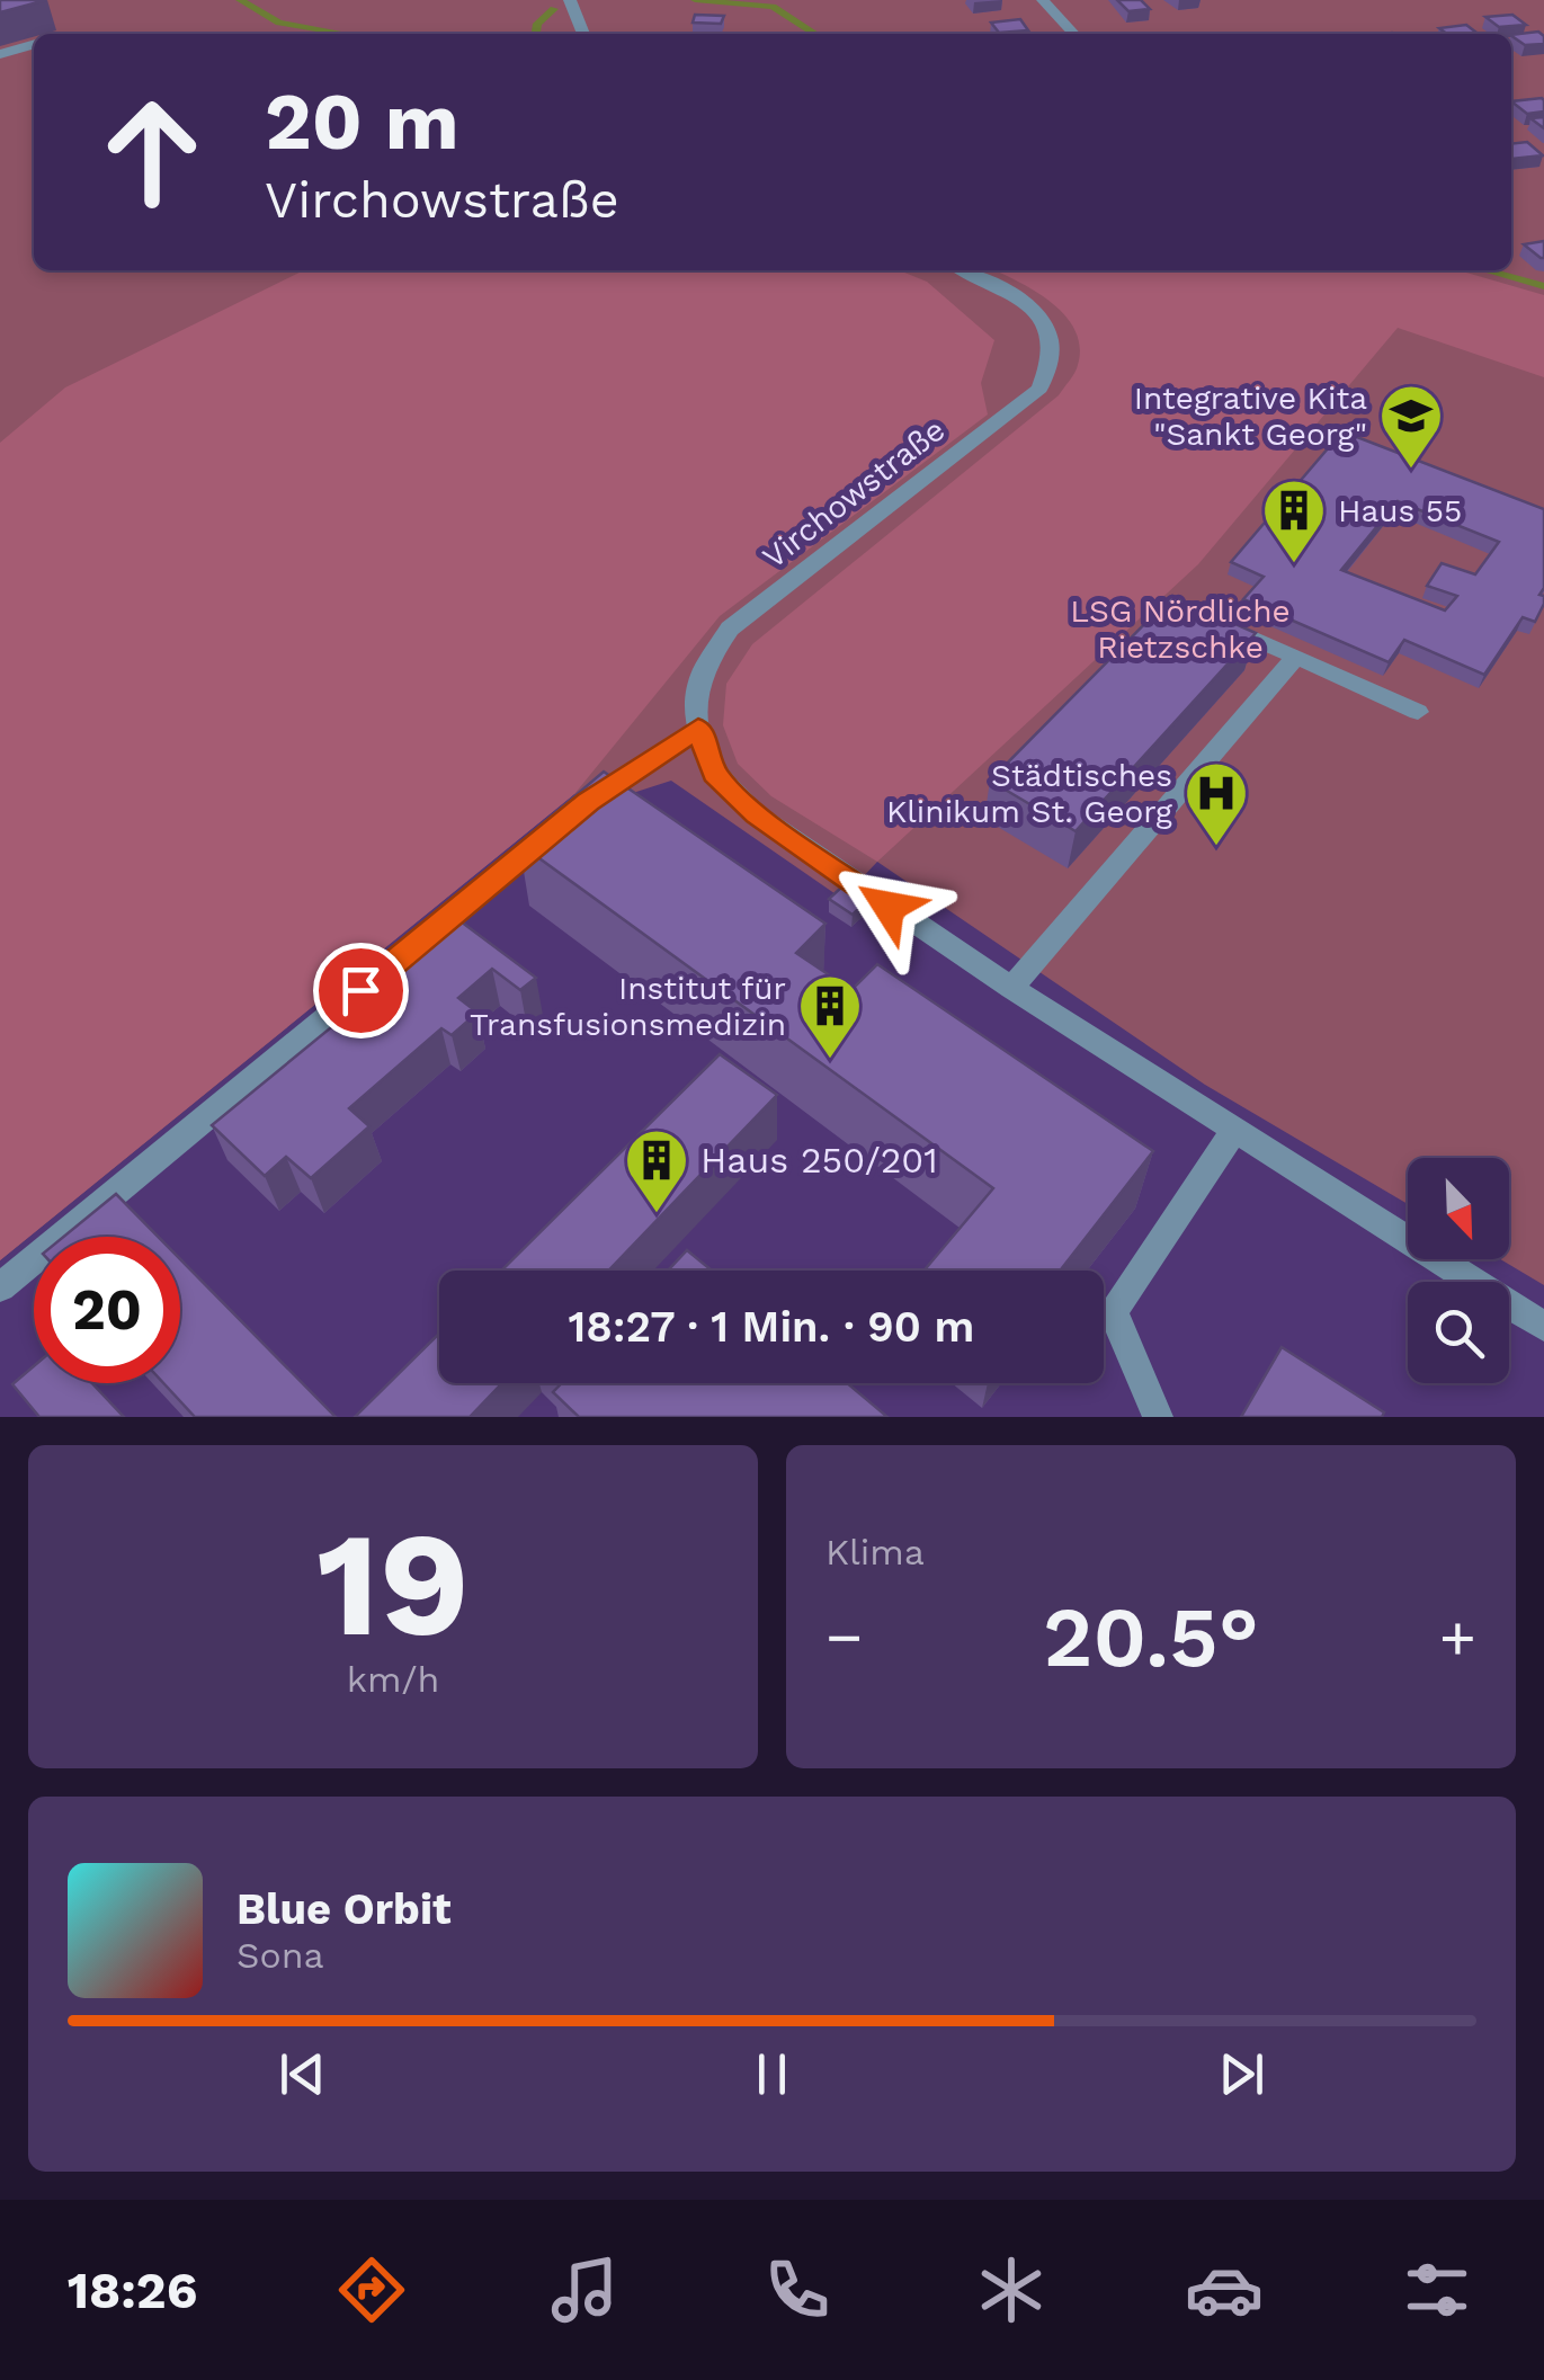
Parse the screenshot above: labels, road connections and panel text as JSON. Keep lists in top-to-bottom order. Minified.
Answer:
{"streets":{"street":["Virchowstraße"]},"parks":["LSG Nördliche Rietzschke"],"places":{"school or university":["Integrative Kita \"Sankt Georg\""],"building":["Haus 55","Institut für Transfusionsmedizin","Haus 250/201"],"hospital":["Städtisches Klinikum St. Georg"]},"north":"bottom right","page":{"turn":["20 m","Virchowstraße"],"limit":"20","trip":"18:27 · 1 Min. · 90 m","tile":[["19","km/h"],"Klima"],"heat":["−","20.5°","+"],"song":["Blue Orbit","Sona"],"tabs":"18:26"}}
